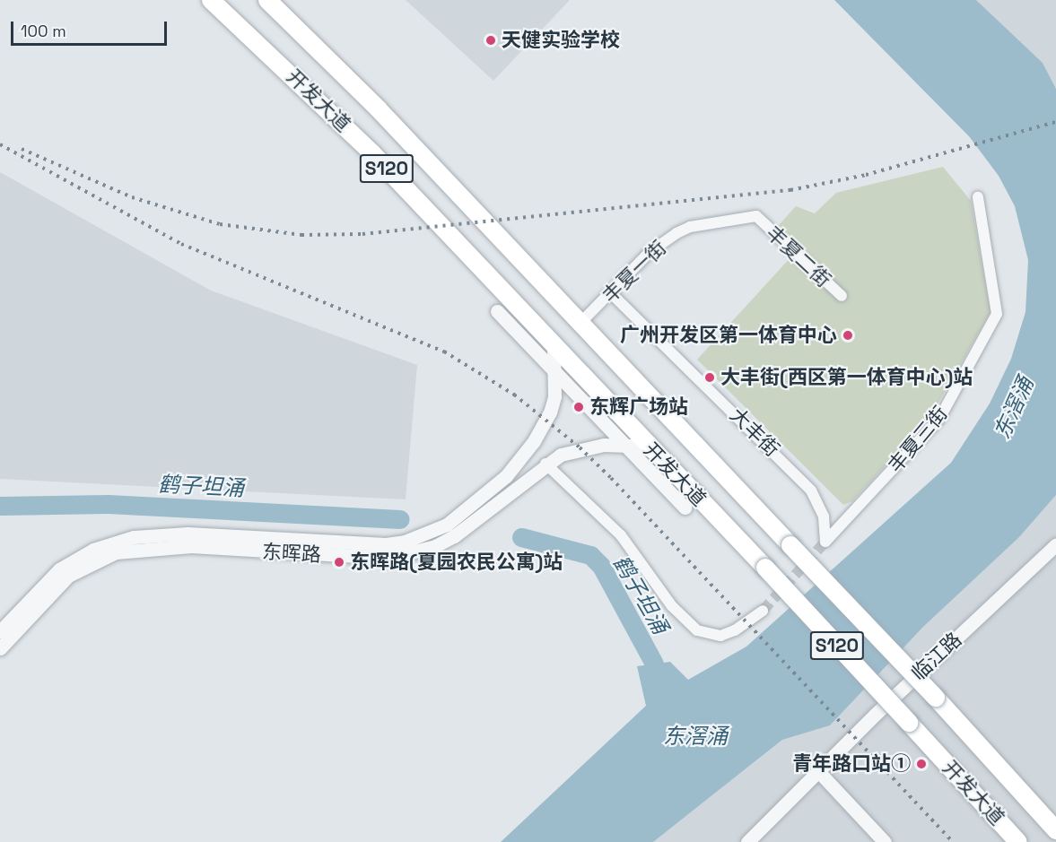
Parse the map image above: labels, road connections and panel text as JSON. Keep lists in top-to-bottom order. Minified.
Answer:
{"streets":{"main road":["开发大道","S120"],"street":["丰夏二街","丰夏一街","大丰街","丰夏三街","东晖路","临江路"]},"crossings":[["开发大道","丰夏一街"],["开发大道","东晖路"],["丰夏二街","丰夏一街"],["丰夏一街","大丰街"],["大丰街","丰夏三街"]],"water":["东滘涌","鹤子坦涌"],"places":["天健实验学校","广州开发区第一体育中心","大丰街(西区第一体育中心)站","东辉广场站","东晖路(夏园农民公寓)站","青年路口站①"],"scale_bar":"100 m"}
